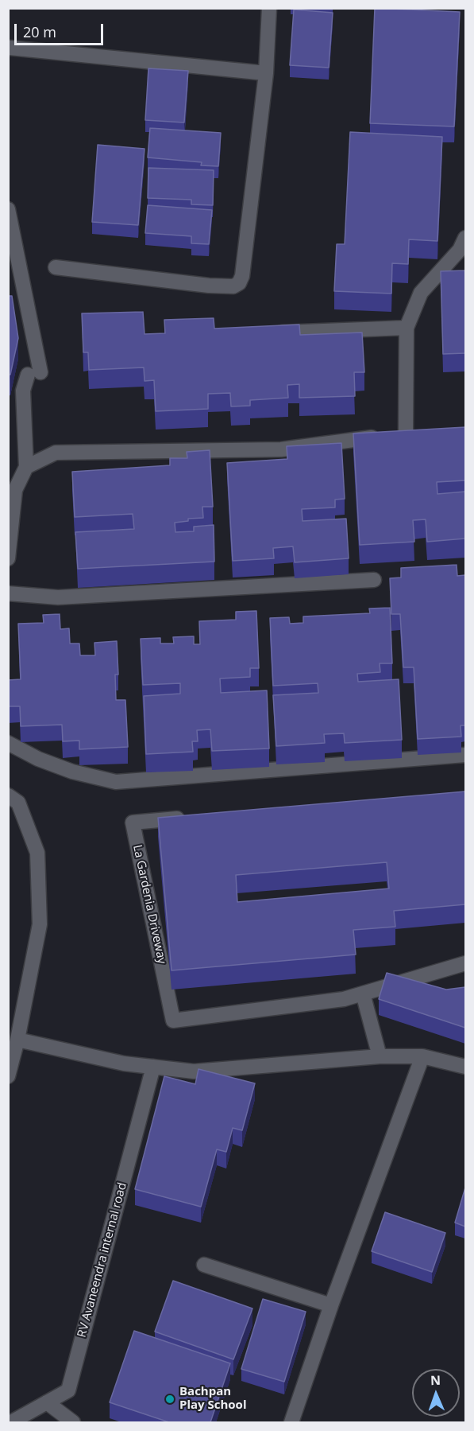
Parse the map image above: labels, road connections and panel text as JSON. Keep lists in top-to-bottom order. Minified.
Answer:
{"streets":{"street":["La Gardenia Driveway","RV Avaneendra internal road"]},"places":["Bachpan Play School"],"scale_bar":"20 m","north":"top"}
